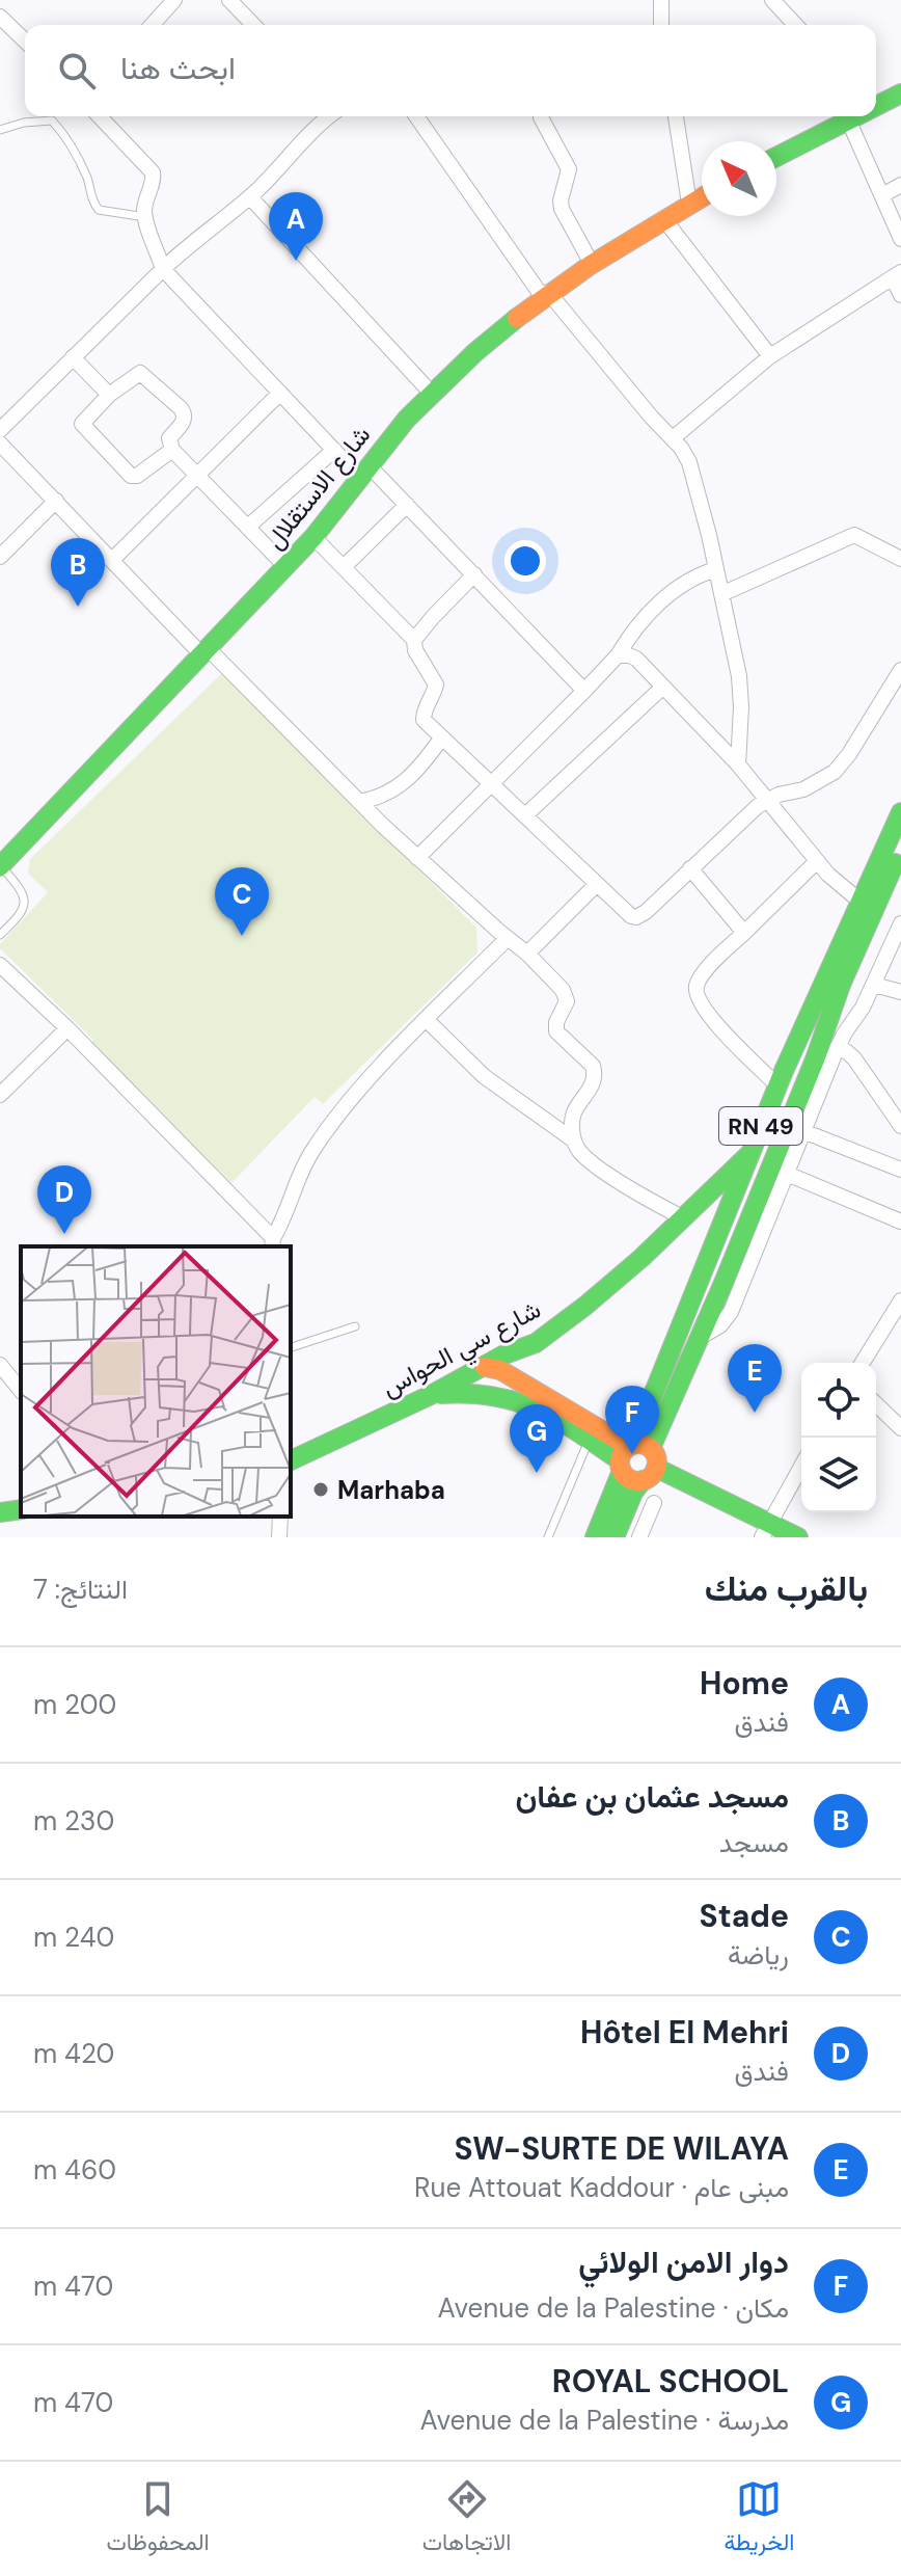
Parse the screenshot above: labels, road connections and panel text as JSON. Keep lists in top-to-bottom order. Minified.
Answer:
{"streets":{"street":["شارع الاستقلال","RN 49","شارع سي الحواس"]},"crossings":[["RN 49","شارع سي الحواس"]],"places":["Marhaba"],"north":"top left","page":{"search":"ابحث هنا","pins":["A","B","C","D","E","F","G"],"heading":["بالقرب منك","النتائج: 7"],"list":[{"mark":"A","name":"Home","note":"فندق","value":"200 m"},{"mark":"B","name":"مسجد عثمان بن عفان","note":"مسجد","value":"230 m"},{"mark":"C","name":"Stade","note":"رياضة","value":"240 m"},{"mark":"D","name":"Hôtel El Mehri","note":"فندق","value":"420 m"},{"mark":"E","name":"SW-SURTE DE WILAYA","note":"مبنى عام · Rue Attouat Kaddour","value":"460 m"},{"mark":"F","name":"دوار الامن الولائي","note":"مكان · Avenue de la Palestine","value":"470 m"},{"mark":"G","name":"ROYAL SCHOOL","note":"مدرسة · Avenue de la Palestine","value":"470 m"}],"nav":["الخريطة","الاتجاهات","المحفوظات"]}}
